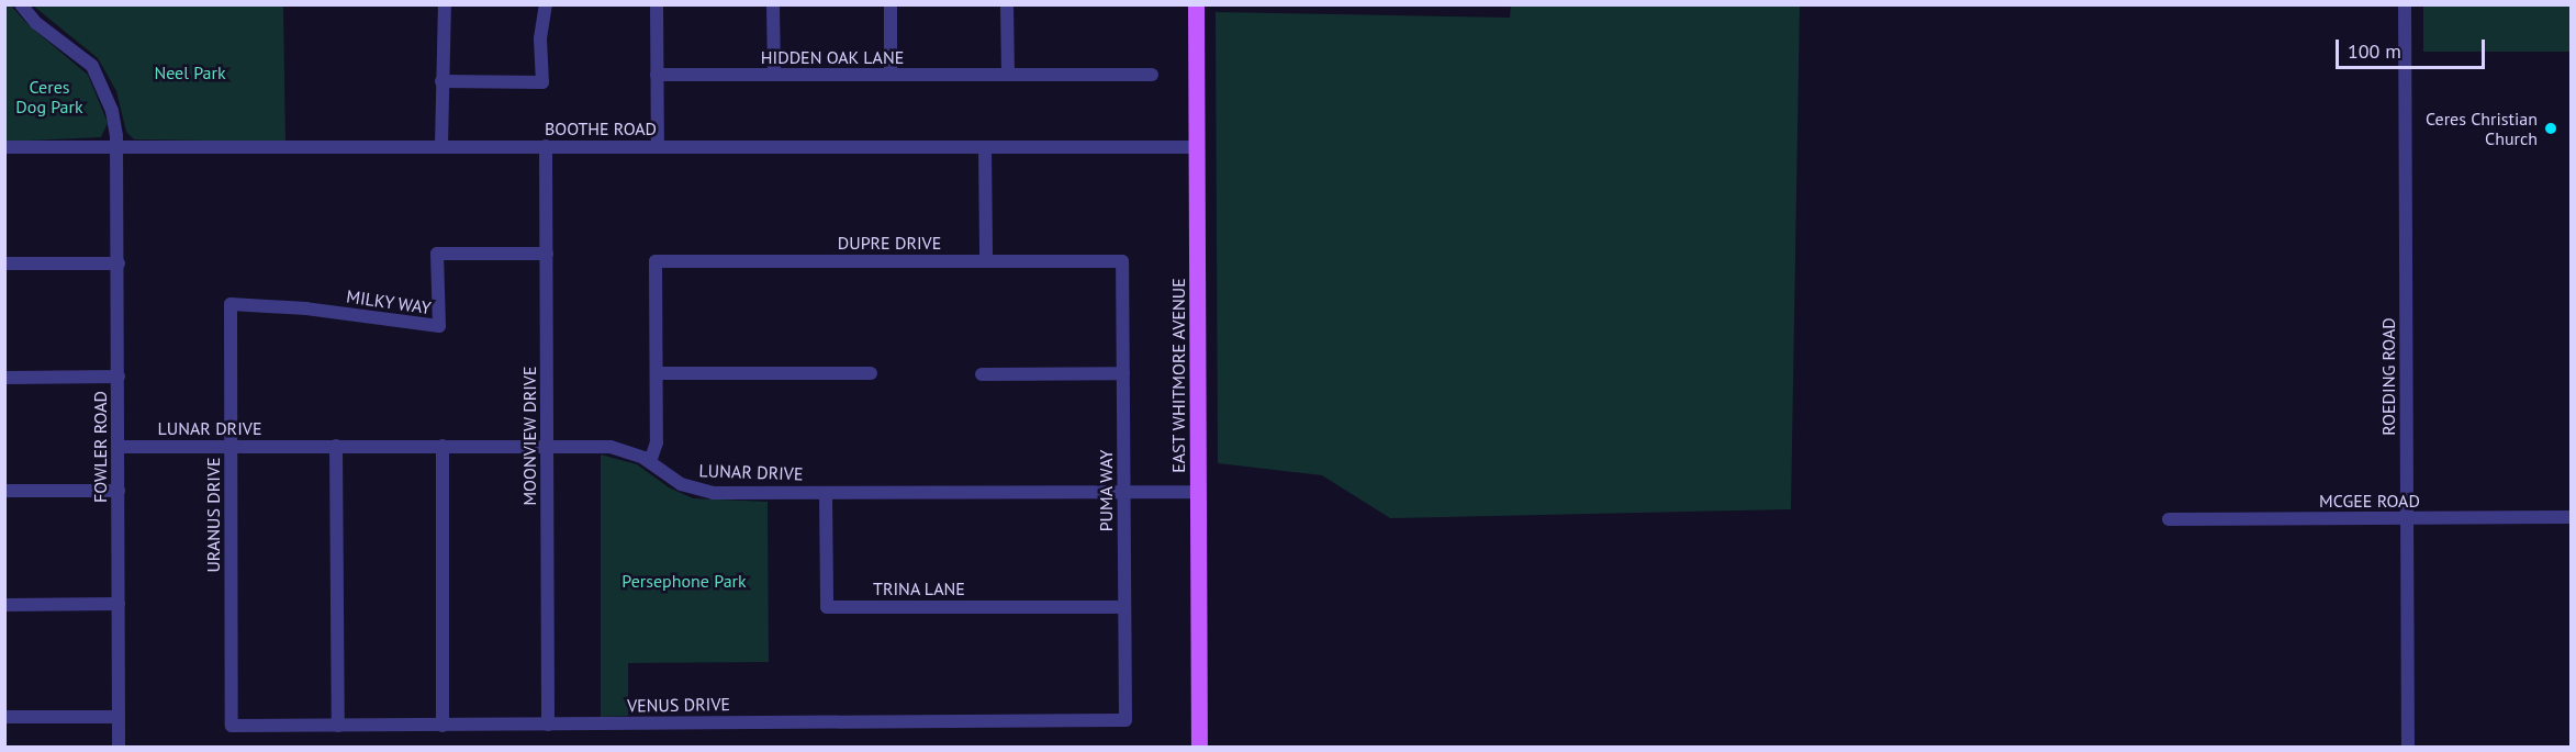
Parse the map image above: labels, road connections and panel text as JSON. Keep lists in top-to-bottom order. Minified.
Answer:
{"streets":{"main road":["EAST WHITMORE AVENUE"],"street":["HIDDEN OAK LANE","BOOTHE ROAD","DUPRE DRIVE","MILKY WAY","ROEDING ROAD","LUNAR DRIVE","MOONVIEW DRIVE","FOWLER ROAD","PUMA WAY","MCGEE ROAD","URANUS DRIVE","TRINA LANE","VENUS DRIVE"]},"crossings":[["BOOTHE ROAD","EAST WHITMORE AVENUE"],["BOOTHE ROAD","MOONVIEW DRIVE"],["BOOTHE ROAD","FOWLER ROAD"],["DUPRE DRIVE","PUMA WAY"],["MILKY WAY","MOONVIEW DRIVE"],["MILKY WAY","URANUS DRIVE"],["EAST WHITMORE AVENUE","LUNAR DRIVE"],["ROEDING ROAD","MCGEE ROAD"],["LUNAR DRIVE","MOONVIEW DRIVE"],["LUNAR DRIVE","FOWLER ROAD"],["LUNAR DRIVE","PUMA WAY"],["LUNAR DRIVE","URANUS DRIVE"],["LUNAR DRIVE","TRINA LANE"],["MOONVIEW DRIVE","VENUS DRIVE"],["PUMA WAY","TRINA LANE"],["PUMA WAY","VENUS DRIVE"],["URANUS DRIVE","VENUS DRIVE"]],"parks":["Neel Park","Ceres Dog Park","Persephone Park"],"places":["Ceres Christian Church"],"scale_bar":"100 m"}
